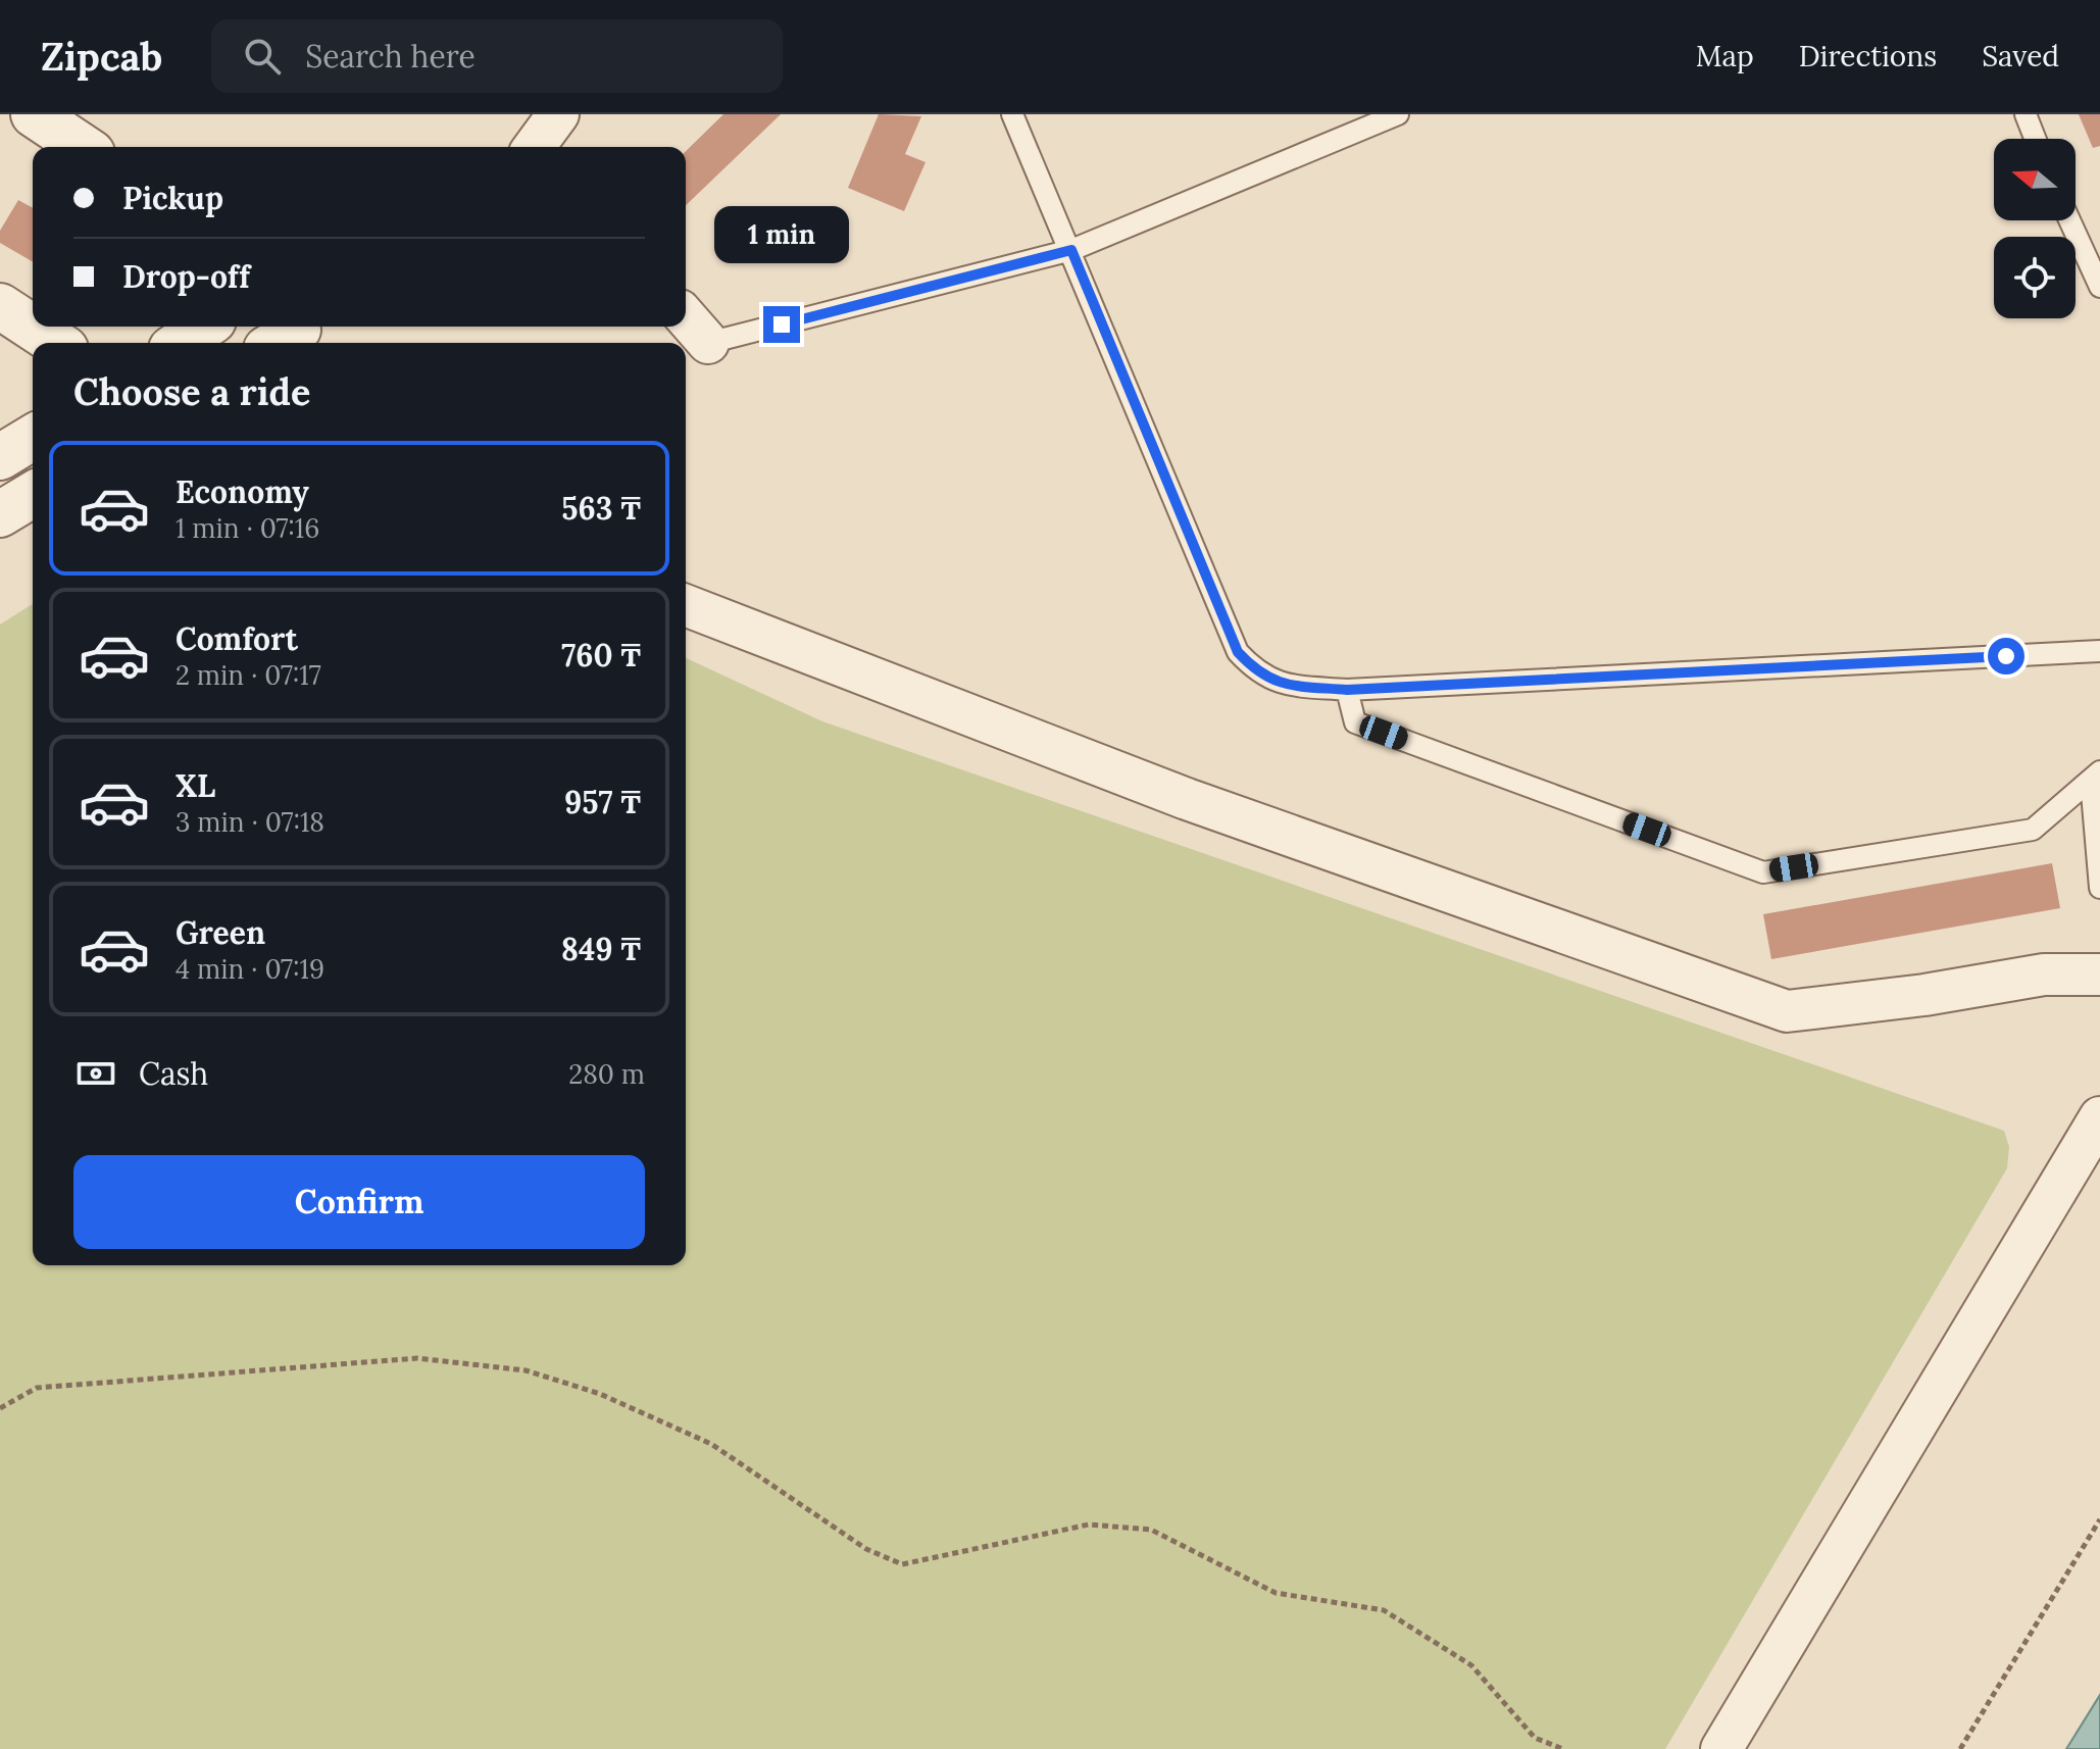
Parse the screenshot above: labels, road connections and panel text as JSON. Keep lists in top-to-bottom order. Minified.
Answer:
{"north":"left","page":{"header":"Zipcab","search":"Search here","nav":["Map","Directions","Saved"],"banner":["Pickup","Drop-off"],"bubble":"1 min","heading":"Choose a ride","list":[{"name":"Economy","note":"1 min · 07:16","value":"563 ₸"},{"name":"Comfort","note":"2 min · 07:17","value":"760 ₸"},{"name":"XL","note":"3 min · 07:18","value":"957 ₸"},{"name":"Green","note":"4 min · 07:19","value":"849 ₸"}],"pay":["Cash","280 m"],"buttons":"Confirm"}}
